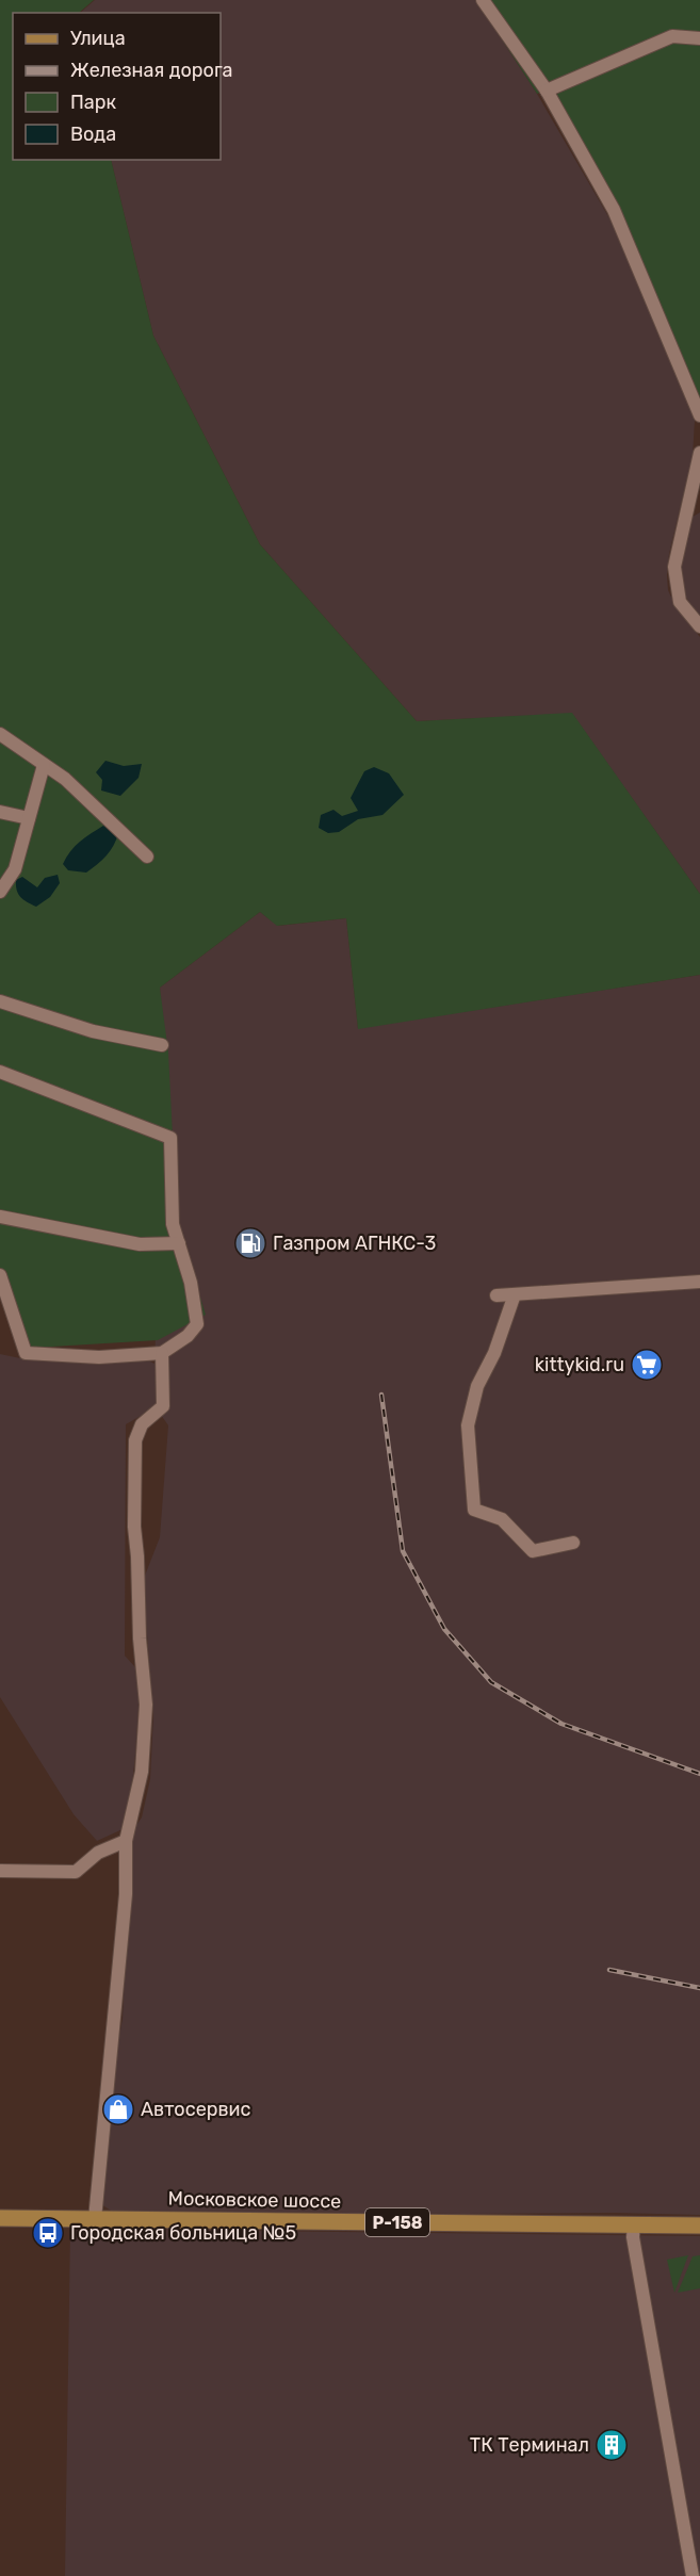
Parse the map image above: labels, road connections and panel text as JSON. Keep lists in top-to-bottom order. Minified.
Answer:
{"streets":{"main road":["Московское шоссе","Р-158"]},"places":{"fuel station":["Газпром АГНКС-3"],"supermarket":["kittykid.ru"],"shop":["Автосервис"],"bus stop":["Городская больница №5"],"building":["ТК Терминал"]},"legend":["Улица","Железная дорога","Парк","Вода"]}
